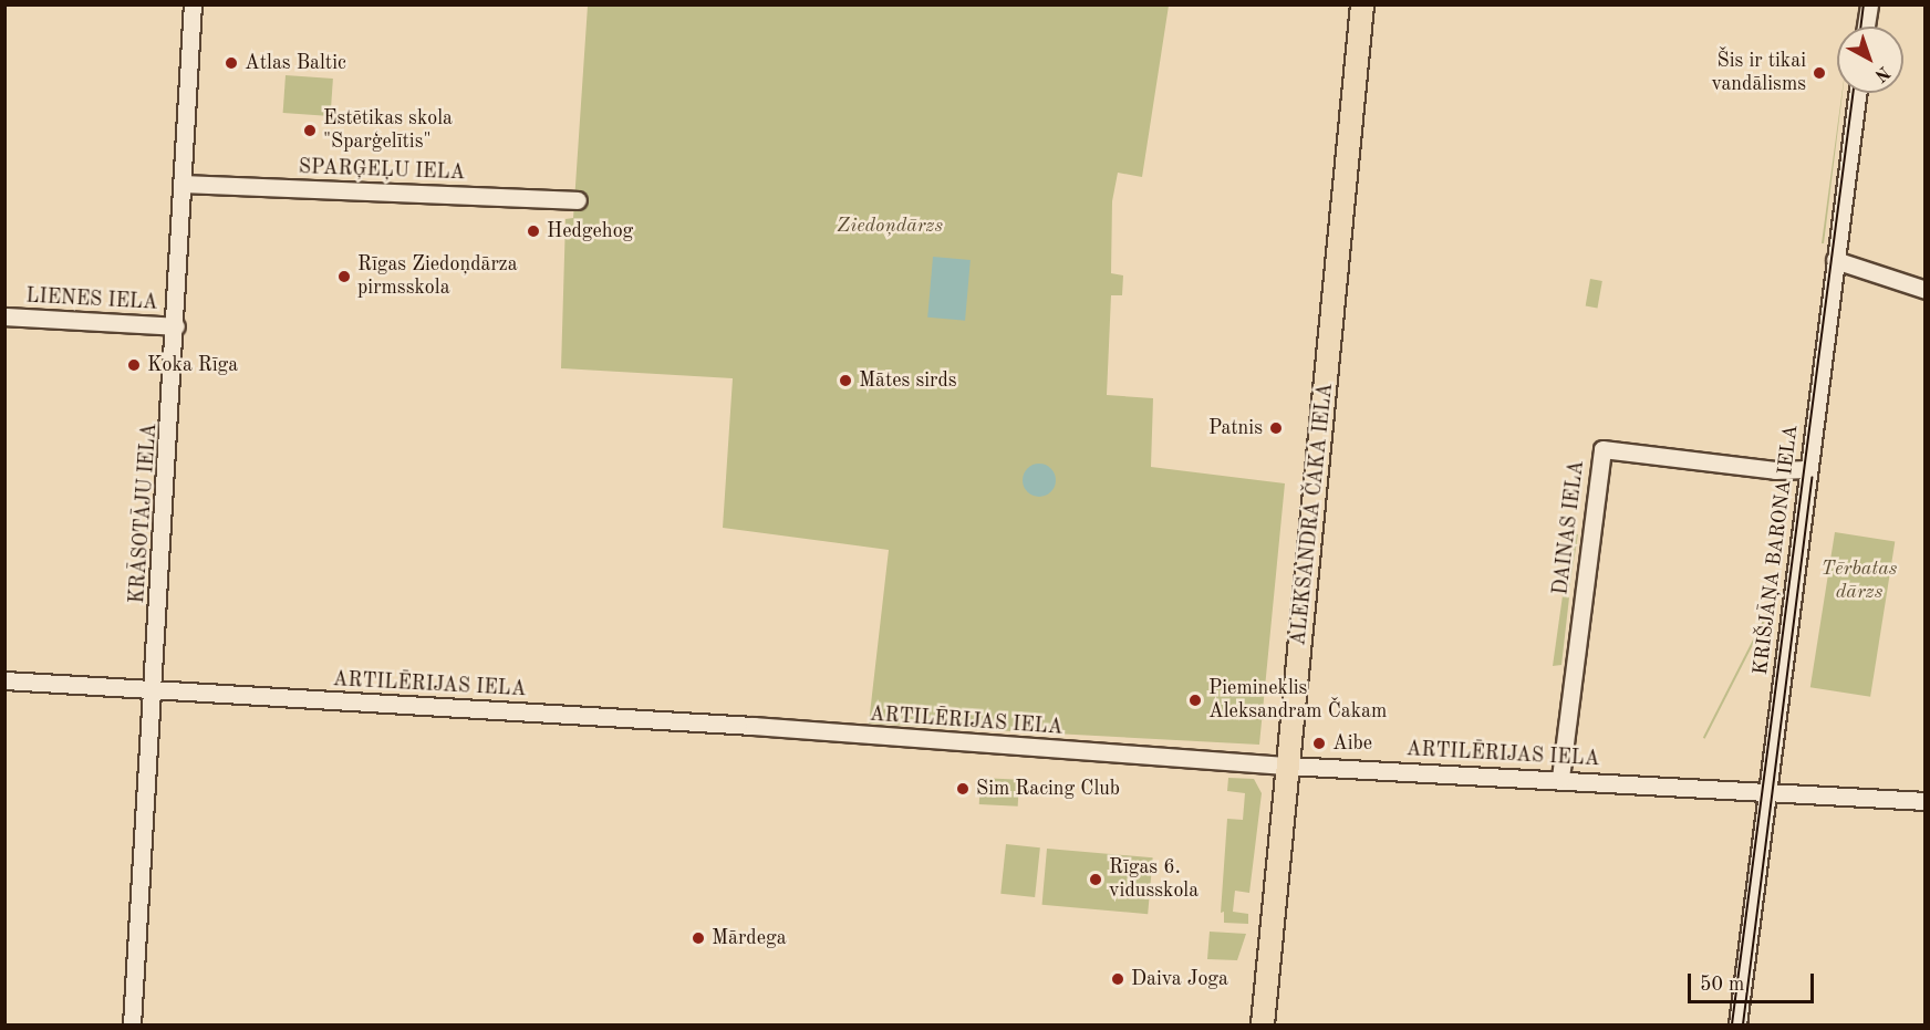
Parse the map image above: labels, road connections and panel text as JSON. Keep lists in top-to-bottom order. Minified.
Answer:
{"streets":{"main road":["ALEKSANDRA ČAKA IELA"],"street":["SPARĢEĻU IELA","LIENES IELA","KRĀSOTĀJU IELA","DAINAS IELA","KRIŠJĀŅA BARONA IELA","ARTILĒRIJAS IELA"]},"crossings":[["SPARĢEĻU IELA","KRĀSOTĀJU IELA"],["LIENES IELA","KRĀSOTĀJU IELA"],["KRĀSOTĀJU IELA","ARTILĒRIJAS IELA"],["ALEKSANDRA ČAKA IELA","ARTILĒRIJAS IELA"],["DAINAS IELA","KRIŠJĀŅA BARONA IELA"],["DAINAS IELA","ARTILĒRIJAS IELA"],["KRIŠJĀŅA BARONA IELA","ARTILĒRIJAS IELA"]],"parks":["Ziedoņdārzs","Tērbatas dārzs"],"places":["Atlas Baltic","Šis ir tikai vandālisms","Estētikas skola \"Sparģelītis\"","Hedgehog","Rīgas Ziedoņdārza pirmsskola","Koka Rīga","Mātes sirds","Patnis","Piemineklis Aleksandram Čakam","Aibe","Sim Racing Club","Rīgas 6. vidusskola","Mārdega","Daiva Joga"],"scale_bar":"50 m","north":"bottom right"}
